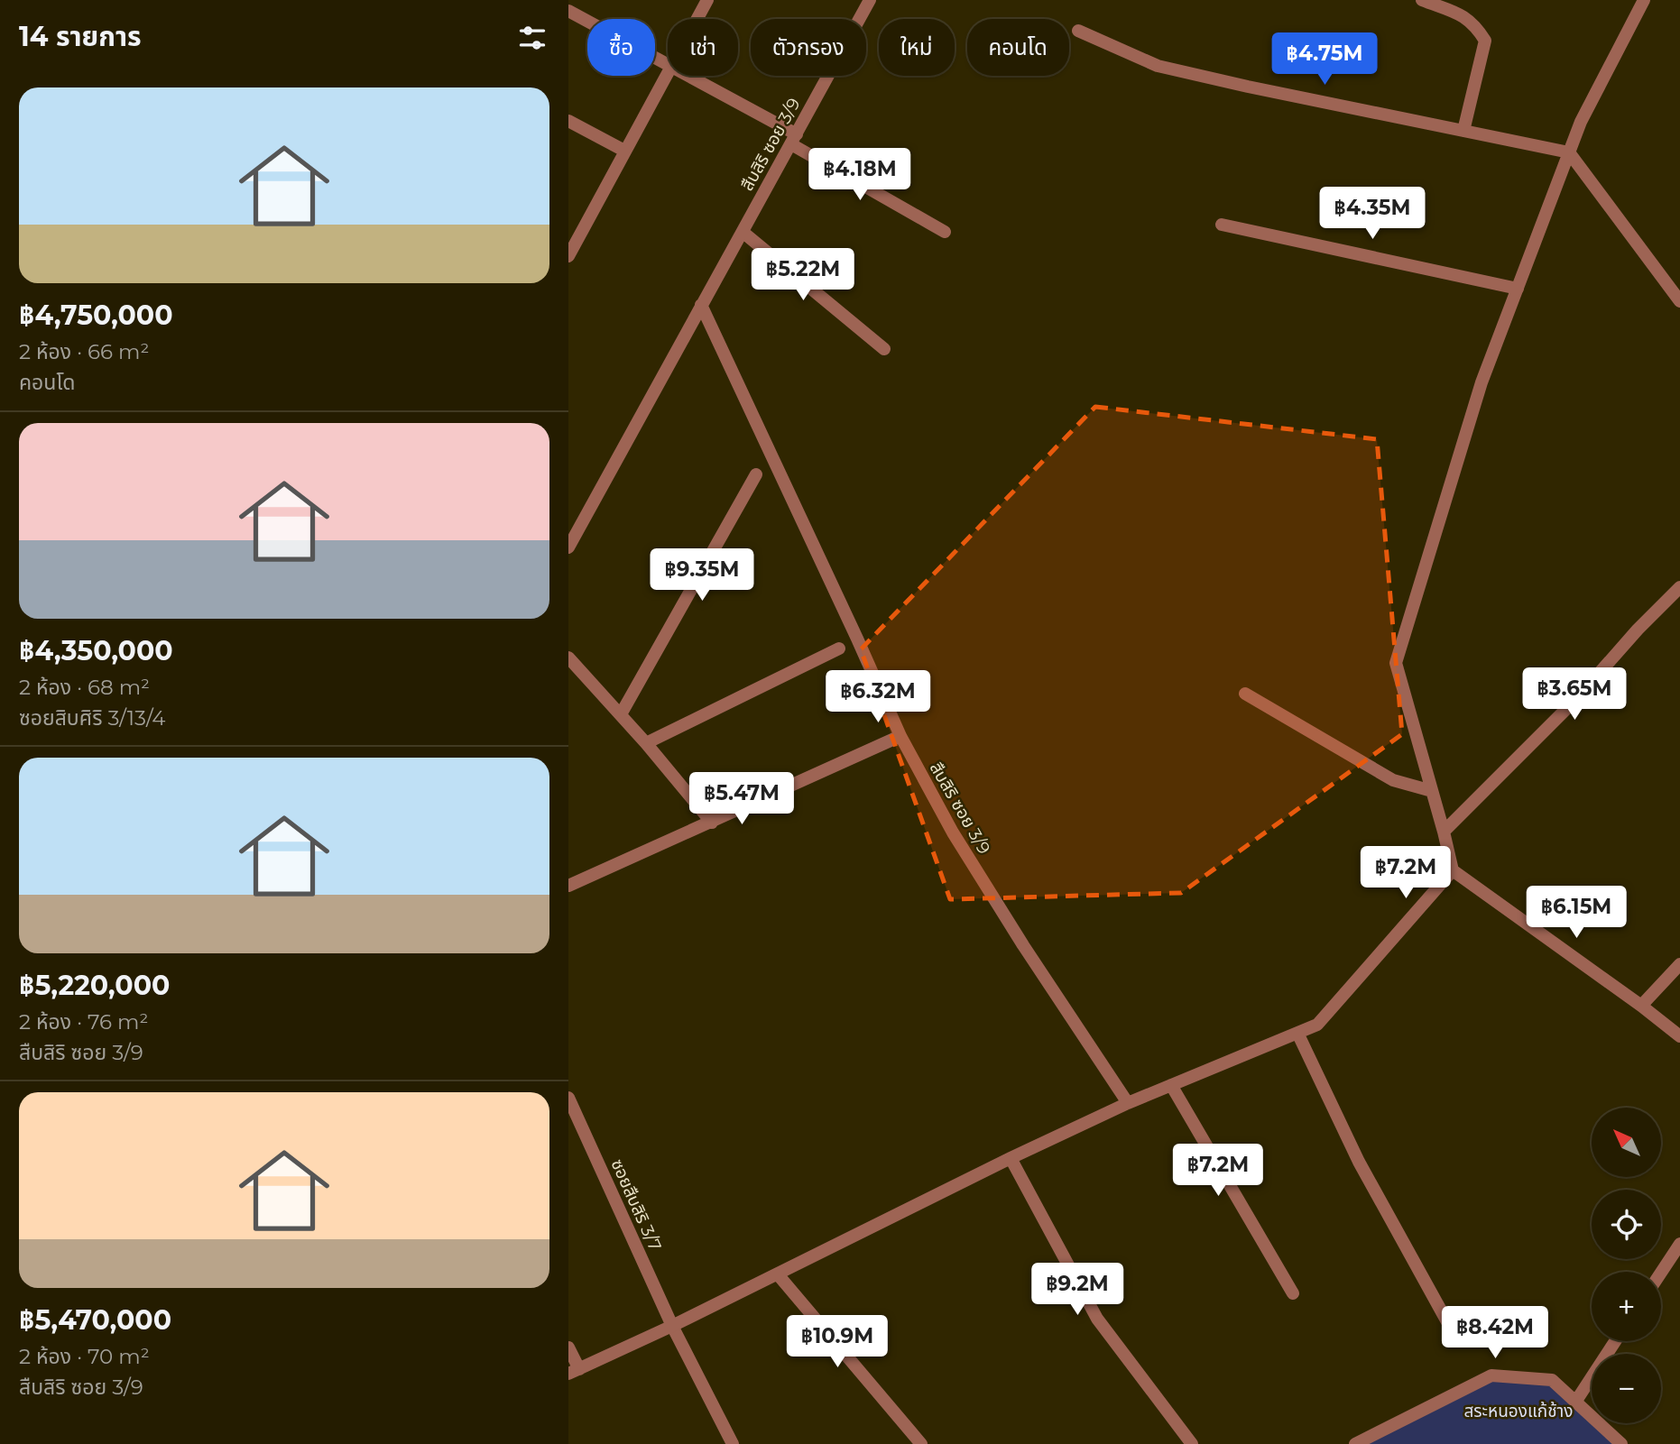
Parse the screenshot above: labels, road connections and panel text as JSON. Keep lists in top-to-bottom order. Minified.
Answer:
{"streets":{"street":["สืบสิริ ซอย 3/9","ซอยสืบสิริ 3/7"]},"parks":["สระหนองแก้ช้าง"],"north":"top left","page":{"heading":"14 รายการ","chip":["ซื้อ","เช่า","ตัวกรอง","ใหม่","คอนโด"],"price":["฿4.75M","฿4.18M","฿4.35M","฿5.22M","฿9.35M","฿3.65M","฿6.32M","฿5.47M","฿7.2M","฿6.15M","฿7.2M","฿9.2M","฿8.42M","฿10.9M"],"list":[{"name":"฿4,750,000","note":"2 ห้อง · 66 m² · คอนโด"},{"name":"฿4,350,000","note":"2 ห้อง · 68 m² · ซอยสิบศิริ 3/13/4"},{"name":"฿5,220,000","note":"2 ห้อง · 76 m² · สืบสิริ ซอย 3/9"},{"name":"฿5,470,000","note":"2 ห้อง · 70 m² · สืบสิริ ซอย 3/9"}],"map_buttons":["+","−"]}}
